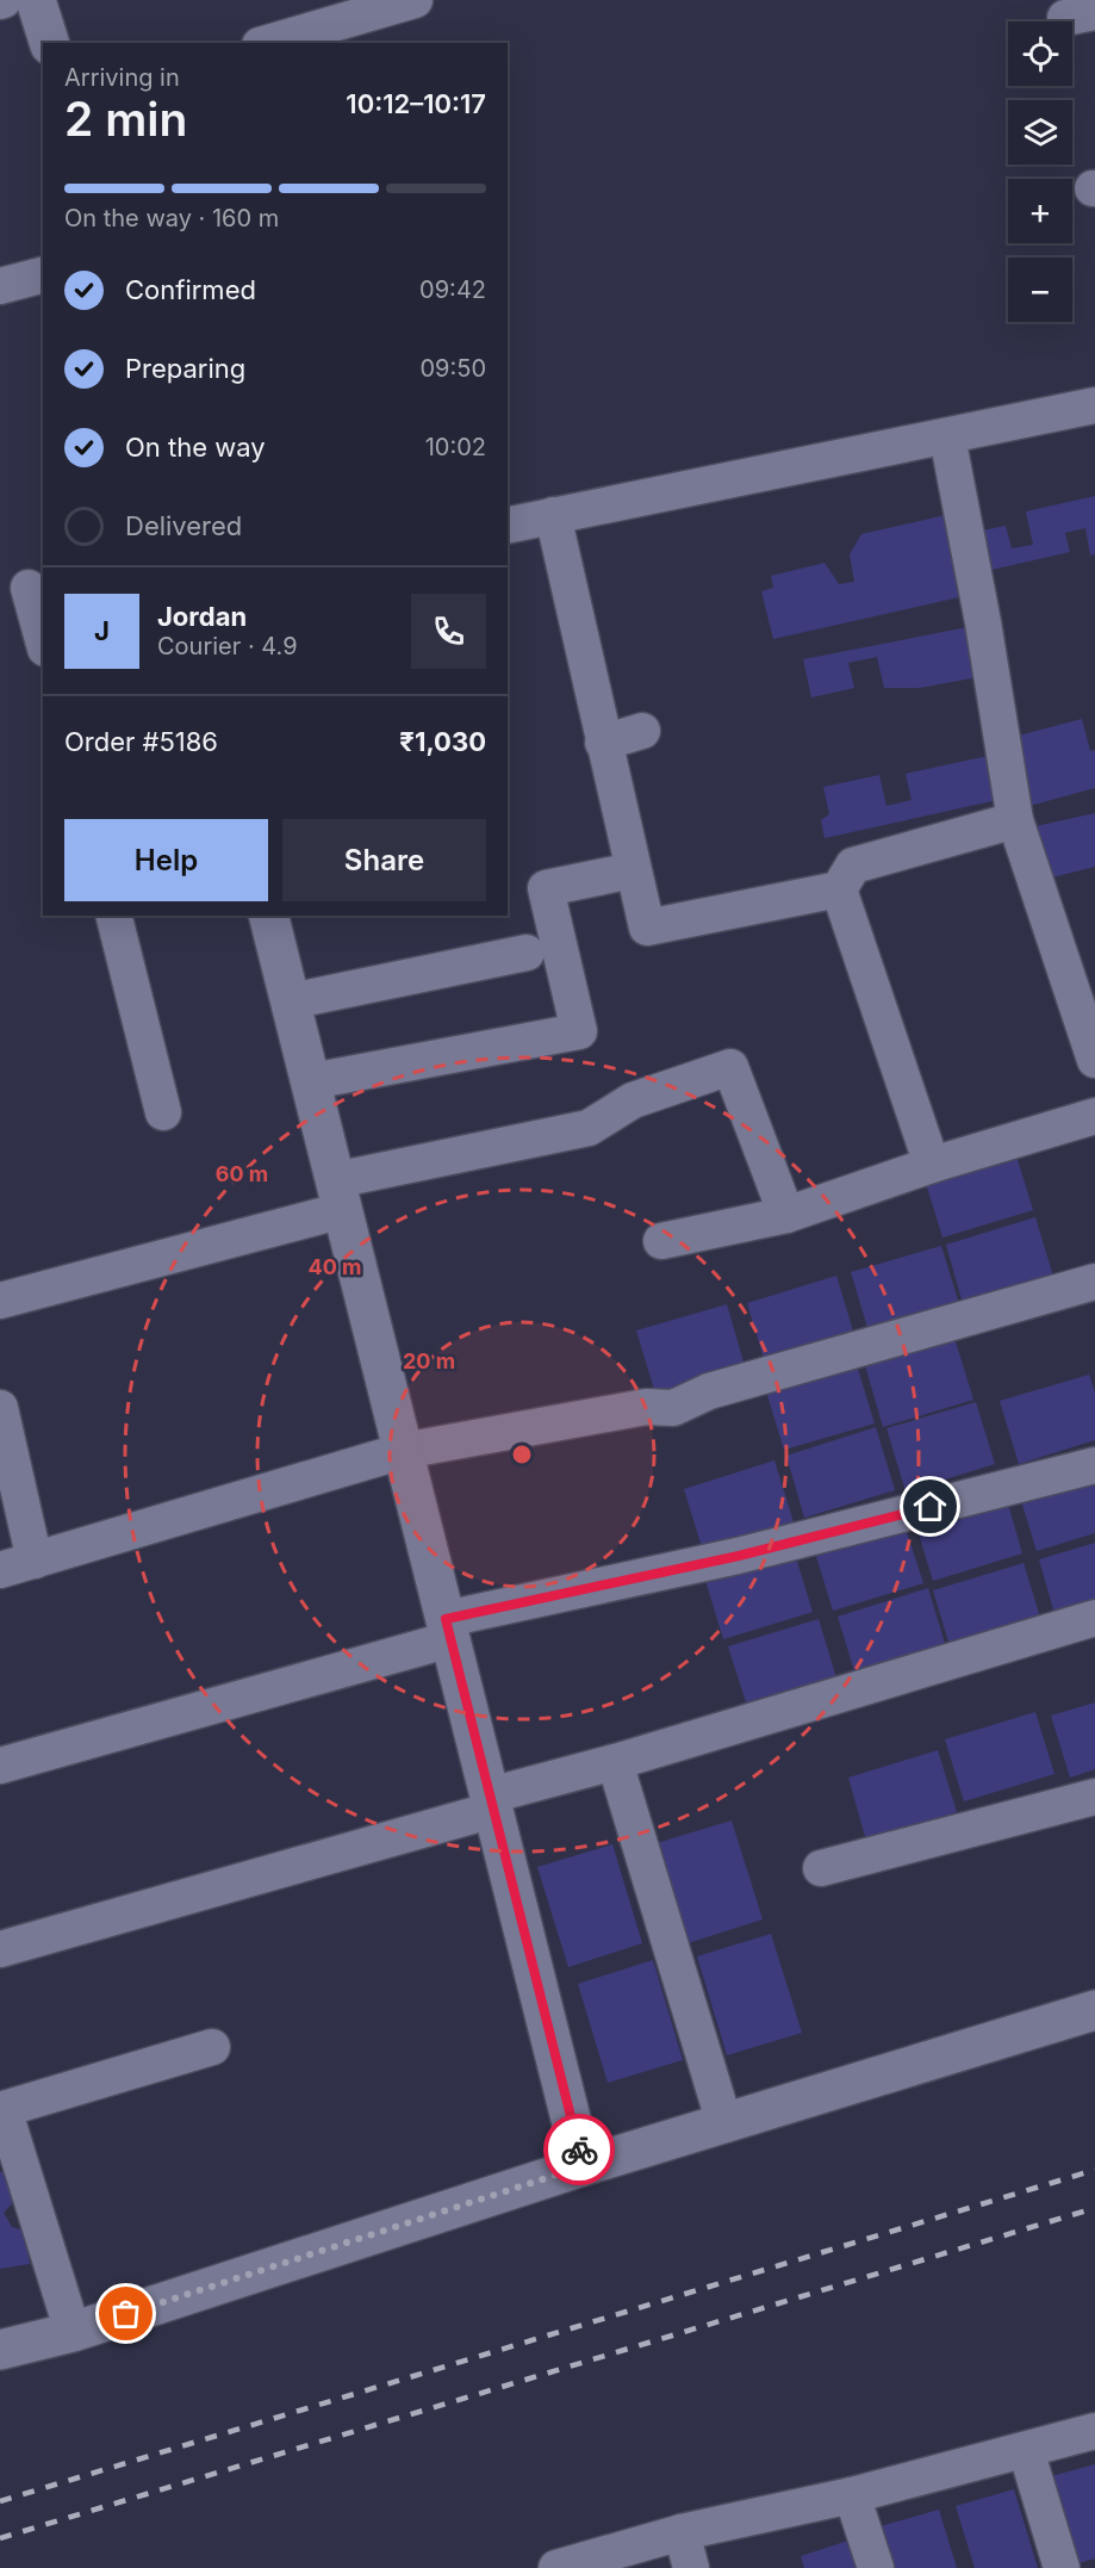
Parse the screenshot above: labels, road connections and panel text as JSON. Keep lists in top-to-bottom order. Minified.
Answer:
{"page":{"map_buttons":["+","−"],"heading":["2 min","Arriving in","10:12–10:17"],"panel":["Jordan","Courier · 4.9","Order #5186","₹1,030"],"bar":"On the way · 160 m","list":[["Confirmed","09:42"],["Preparing","09:50"],["On the way","10:02"],"Delivered"],"round":"J","buttons":["Help","Share"]},"rings":["60 m","40 m","20 m"]}
